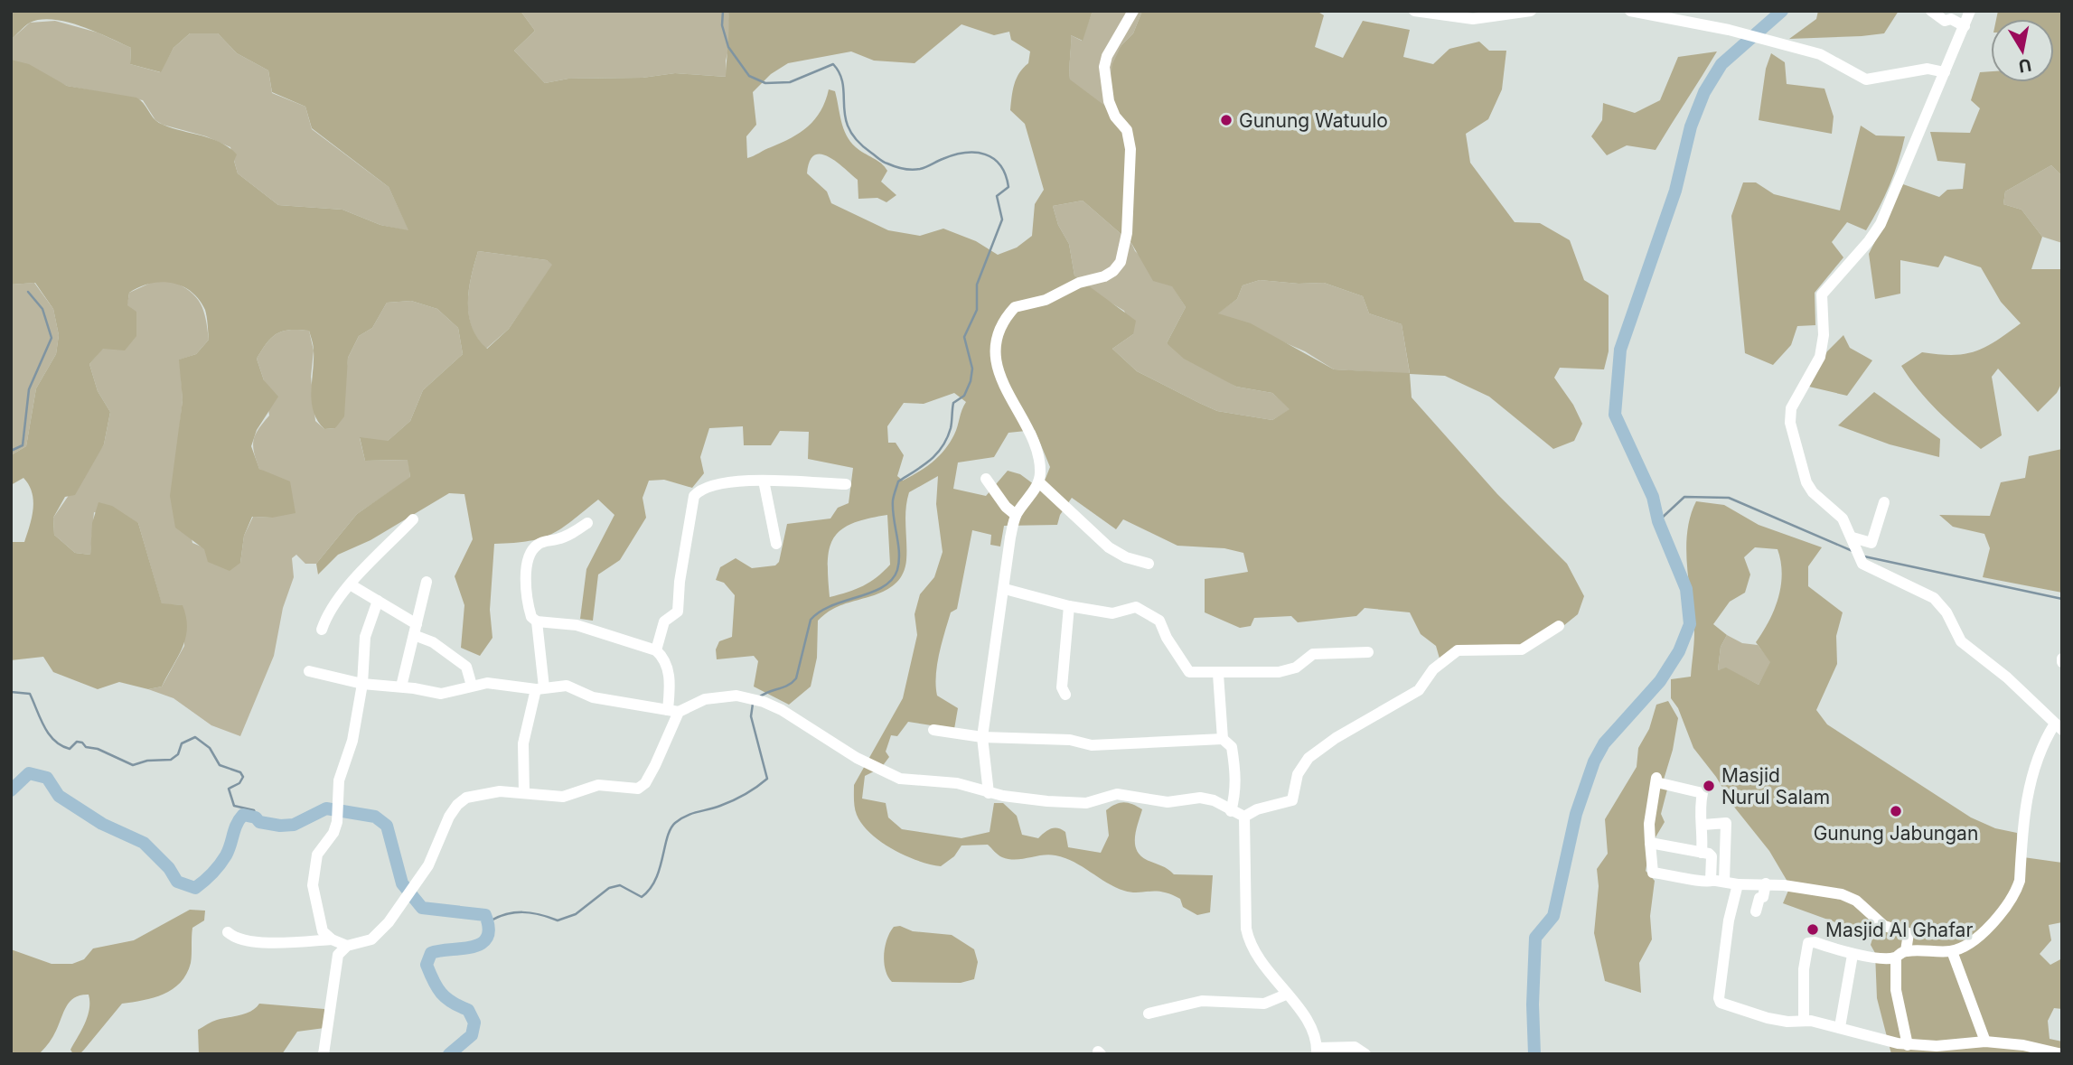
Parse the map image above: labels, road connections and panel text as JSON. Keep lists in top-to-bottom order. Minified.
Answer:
{"places":["Gunung Watuulo","Masjid Nurul Salam","Gunung Jabungan","Masjid Al Ghafar"],"north":"bottom"}
